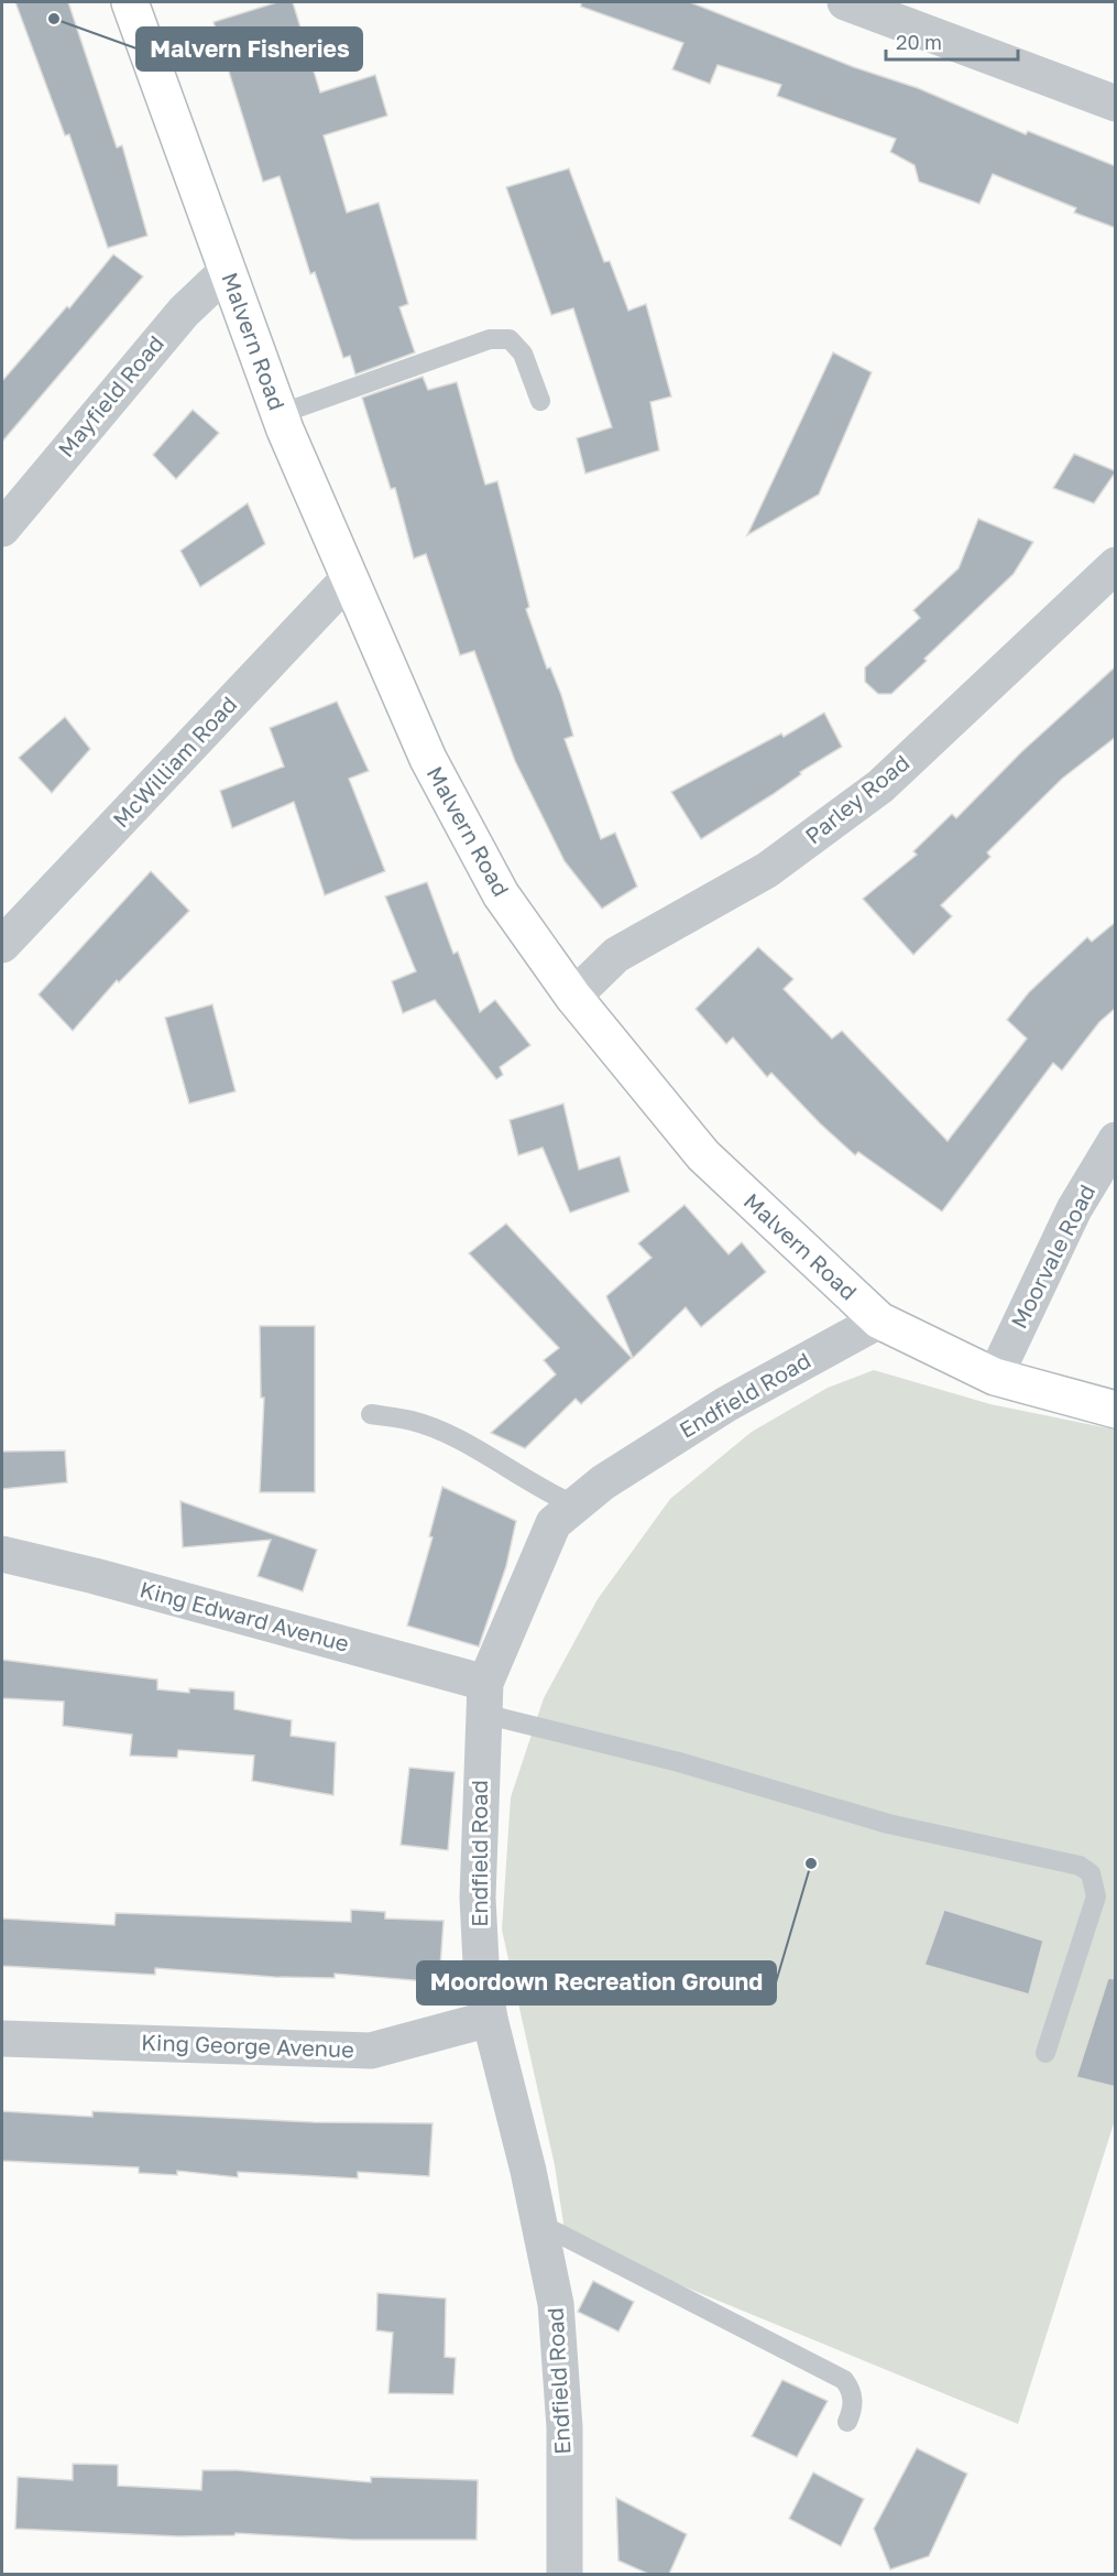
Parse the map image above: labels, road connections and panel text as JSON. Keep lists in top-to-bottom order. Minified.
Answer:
{"streets":{"street":["Malvern Road","Mayfield Road","McWilliam Road","Parley Road","Moorvale Road","Endfield Road","King Edward Avenue","King George Avenue"]},"crossings":[["Malvern Road","Mayfield Road"],["Malvern Road","McWilliam Road"],["Malvern Road","Parley Road"],["Malvern Road","Moorvale Road"],["Malvern Road","Endfield Road"],["Endfield Road","King Edward Avenue"],["Endfield Road","King George Avenue"]],"places":["Malvern Fisheries","Moordown Recreation Ground"],"scale_bar":"20 m"}
